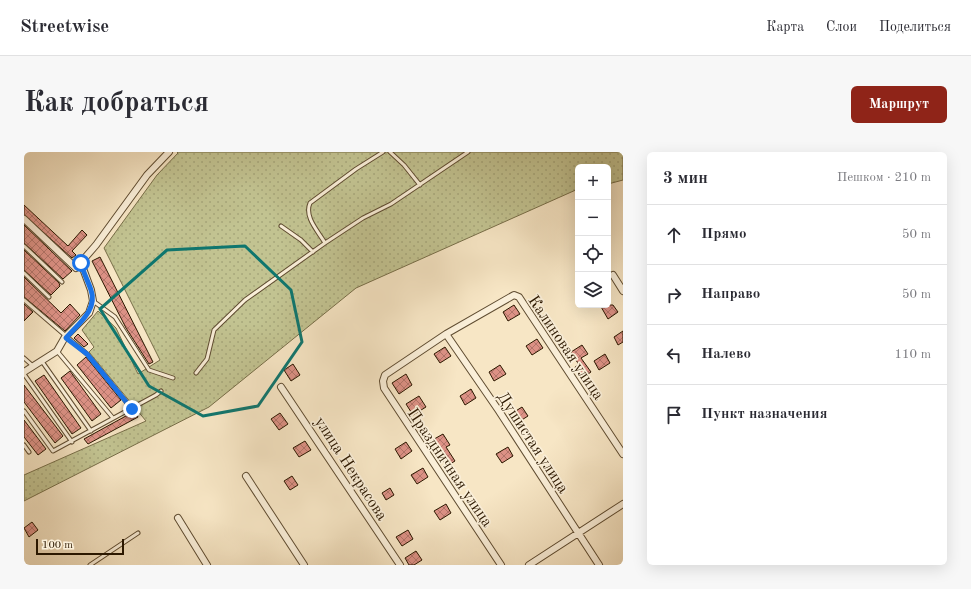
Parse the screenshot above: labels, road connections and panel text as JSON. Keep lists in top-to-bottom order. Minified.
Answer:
{"streets":{"street":["Калиновая улица","Душистая улица","Праздничная улица","улица Некрасова"]},"crossings":[["Калиновая улица","Душистая улица"],["Калиновая улица","Праздничная улица"],["Душистая улица","Праздничная улица"]],"scale_bar":"100 m","page":{"header":"Streetwise","nav":["Карта","Слои","Поделиться"],"buttons":"Маршрут","title":"Как добраться","heading":["3 мин","Пешком · 210 m"],"map_buttons":["+","−"],"list":[["Прямо","50 m"],["Направо","50 m"],["Налево","110 m"],"Пункт назначения"],"scale":"100 m"}}
